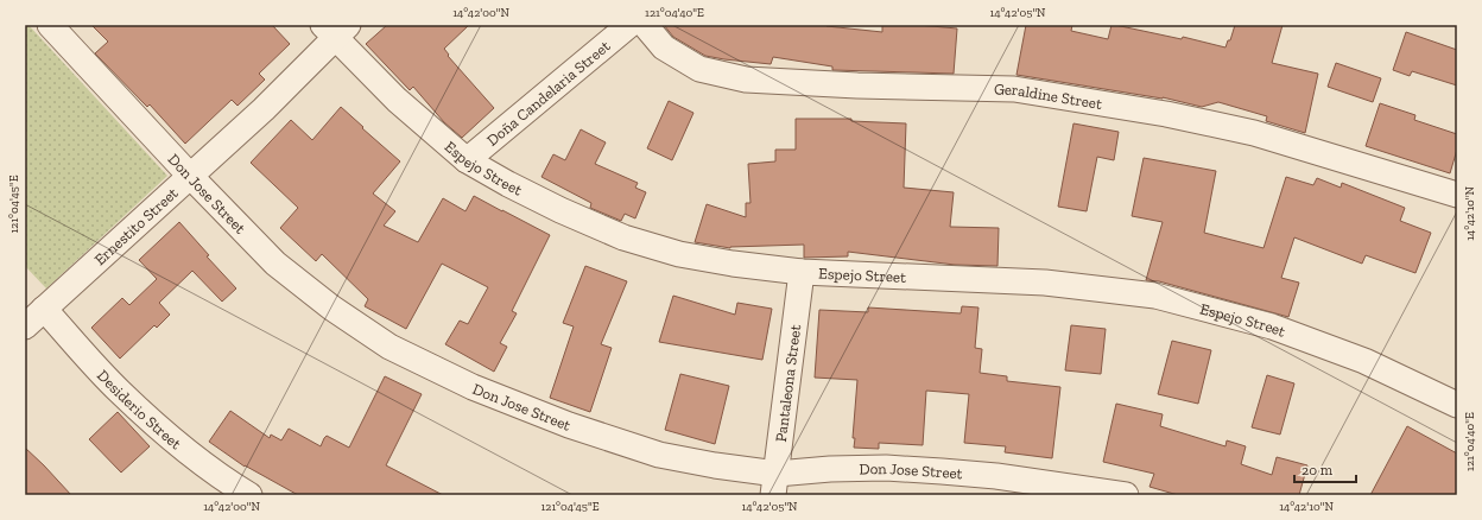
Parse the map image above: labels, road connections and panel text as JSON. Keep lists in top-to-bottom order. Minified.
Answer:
{"streets":{"street":["Doña Candelaria Street","Geraldine Street","Espejo Street","Don Jose Street","Ernestito Street","Pantaleona Street","Desiderio Street"]},"crossings":[["Doña Candelaria Street","Espejo Street"],["Espejo Street","Ernestito Street"],["Espejo Street","Pantaleona Street"],["Don Jose Street","Ernestito Street"],["Don Jose Street","Pantaleona Street"],["Ernestito Street","Desiderio Street"]],"scale_bar":"20 m","coordinates":["14°42'00\"N","121°04'40\"E","14°42'05\"N","121°04'45\"E","14°42'10\"N"]}
